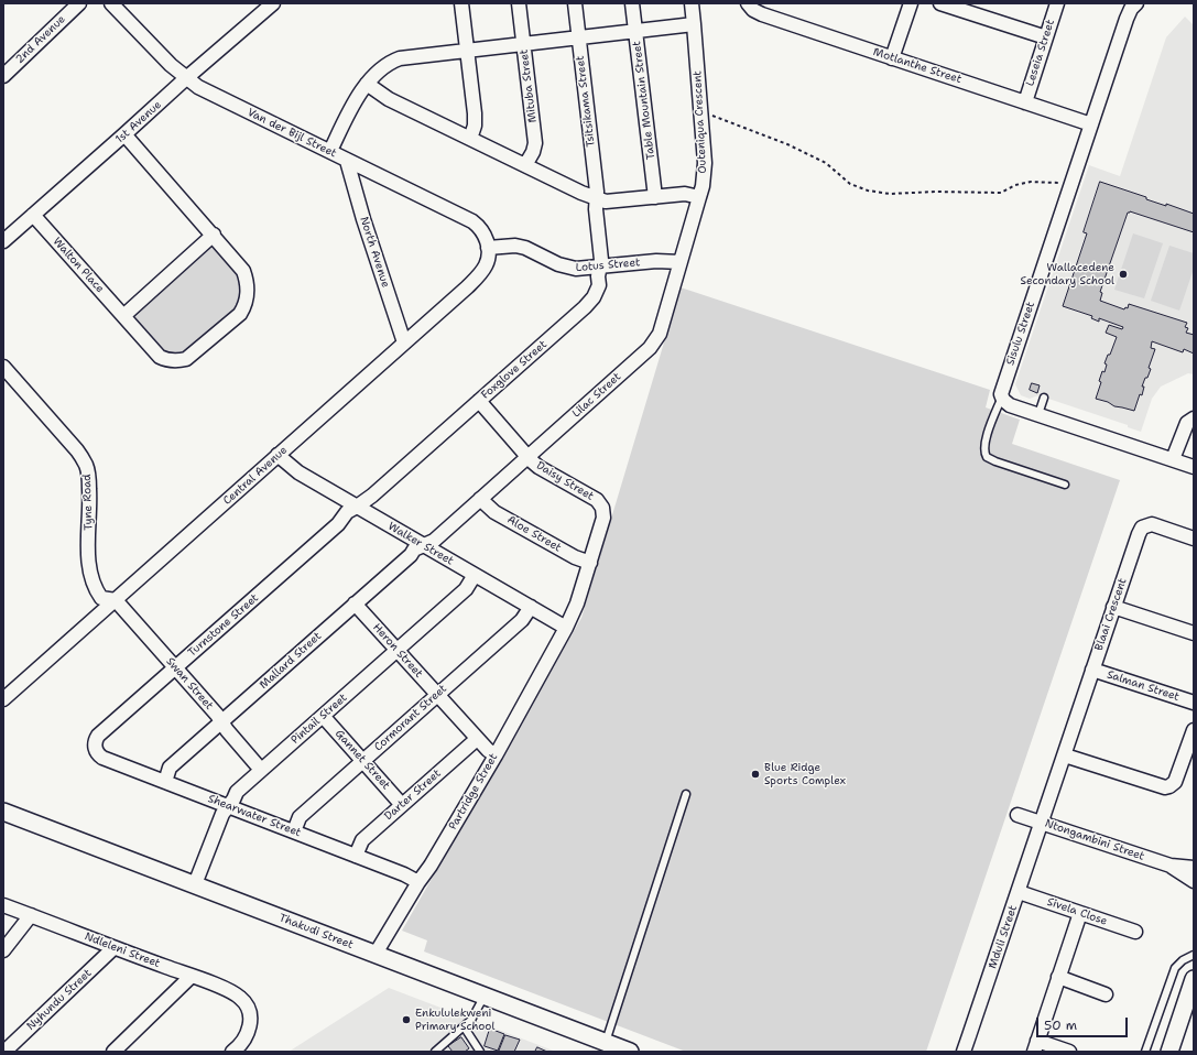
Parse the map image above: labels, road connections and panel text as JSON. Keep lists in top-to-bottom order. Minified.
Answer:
{"streets":{"street":["2nd Avenue","Leseia Street","Motlanthe Street","Mituba Street","Table Mountain Street","Tsitsikama Street","1st Avenue","Outeniqua Crescent","Van der Bijl Street","North Avenue","Walton Place","Lotus Street","Sisulu Street","Foxglove Street","Lilac Street","Central Avenue","Daisy Street","Tyne Road","Aloe Street","Walker Street","Blaai Crescent","Turnstone Street","Heron Street","Mallard Street","Swan Street","Salman Street","Cormorant Street","Pintail Street","Gannet Street","Partridge Street","Darter Street","Shearwater Street","Ntongambini Street","Sivela Close","Thakudi Street","Mduli Street","Ndleleni Street","Nyhundu Street"]},"crossings":[["Leseia Street","Motlanthe Street"],["Motlanthe Street","Sisulu Street"],["Tsitsikama Street","Foxglove Street"],["1st Avenue","Van der Bijl Street"],["1st Avenue","Walton Place"],["Outeniqua Crescent","Lilac Street"],["Van der Bijl Street","North Avenue"],["Van der Bijl Street","Lotus Street"],["Van der Bijl Street","Central Avenue"],["North Avenue","Central Avenue"],["Lotus Street","Foxglove Street"],["Lotus Street","Lilac Street"],["Lotus Street","Central Avenue"],["Foxglove Street","Daisy Street"],["Foxglove Street","Walker Street"],["Foxglove Street","Turnstone Street"],["Lilac Street","Daisy Street"],["Lilac Street","Aloe Street"],["Lilac Street","Walker Street"],["Lilac Street","Mallard Street"],["Central Avenue","Tyne Road"],["Central Avenue","Walker Street"],["Central Avenue","Swan Street"],["Daisy Street","Aloe Street"],["Daisy Street","Walker Street"],["Daisy Street","Partridge Street"],["Tyne Road","Swan Street"],["Walker Street","Turnstone Street"],["Walker Street","Mallard Street"],["Walker Street","Cormorant Street"],["Walker Street","Pintail Street"],["Walker Street","Partridge Street"],["Blaai Crescent","Salman Street"],["Blaai Crescent","Ntongambini Street"],["Blaai Crescent","Mduli Street"],["Turnstone Street","Swan Street"],["Turnstone Street","Shearwater Street"],["Heron Street","Mallard Street"],["Heron Street","Cormorant Street"],["Heron Street","Pintail Street"],["Heron Street","Partridge Street"],["Heron Street","Darter Street"],["Mallard Street","Swan Street"],["Mallard Street","Shearwater Street"],["Swan Street","Pintail Street"],["Cormorant Street","Gannet Street"],["Cormorant Street","Shearwater Street"],["Pintail Street","Gannet Street"],["Pintail Street","Shearwater Street"],["Pintail Street","Thakudi Street"],["Gannet Street","Darter Street"],["Partridge Street","Shearwater Street"],["Partridge Street","Thakudi Street"],["Darter Street","Shearwater Street"],["Ntongambini Street","Mduli Street"],["Sivela Close","Mduli Street"],["Ndleleni Street","Nyhundu Street"]],"places":["Wallacedene Secondary School","Blue Ridge Sports Complex","Enkululekweni Primary School"],"scale_bar":"50 m"}
